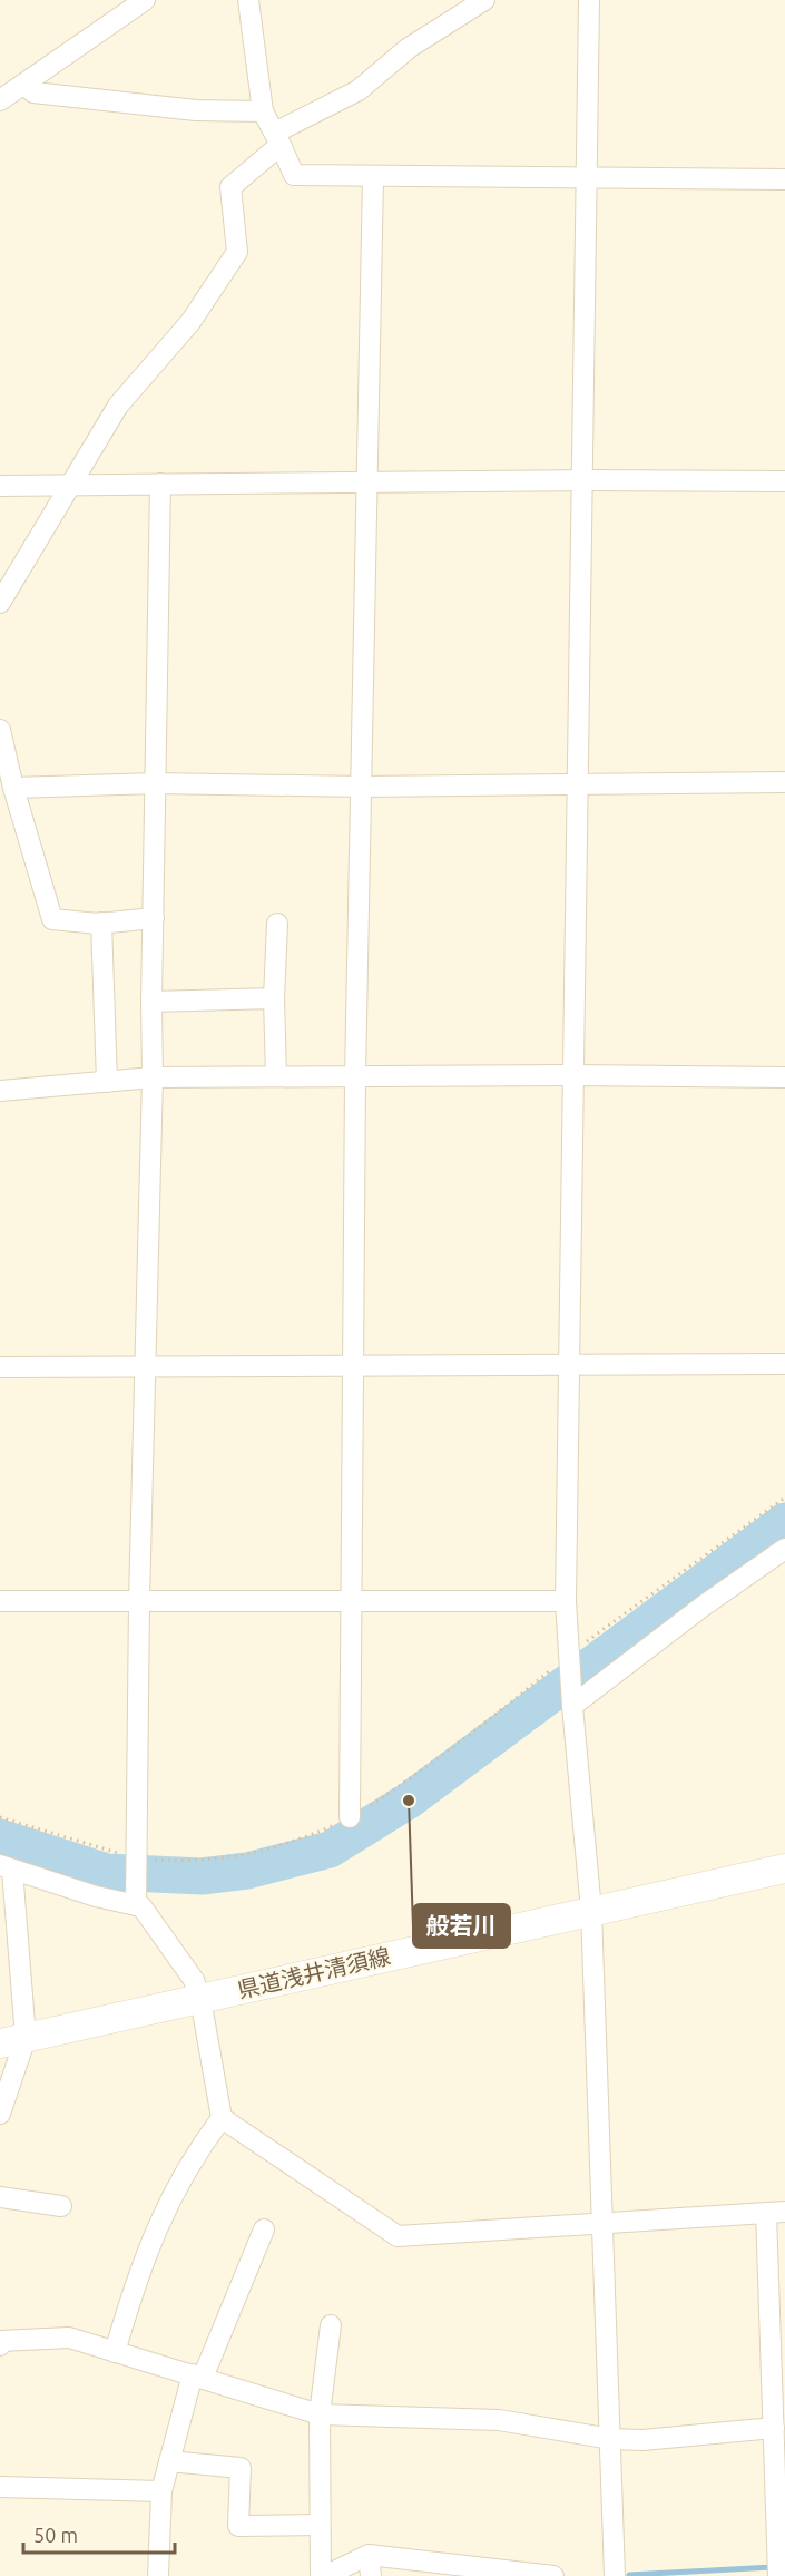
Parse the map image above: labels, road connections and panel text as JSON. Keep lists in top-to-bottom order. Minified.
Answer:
{"streets":{"main road":["県道浅井清須線"]},"places":["般若川"],"scale_bar":"50 m"}
